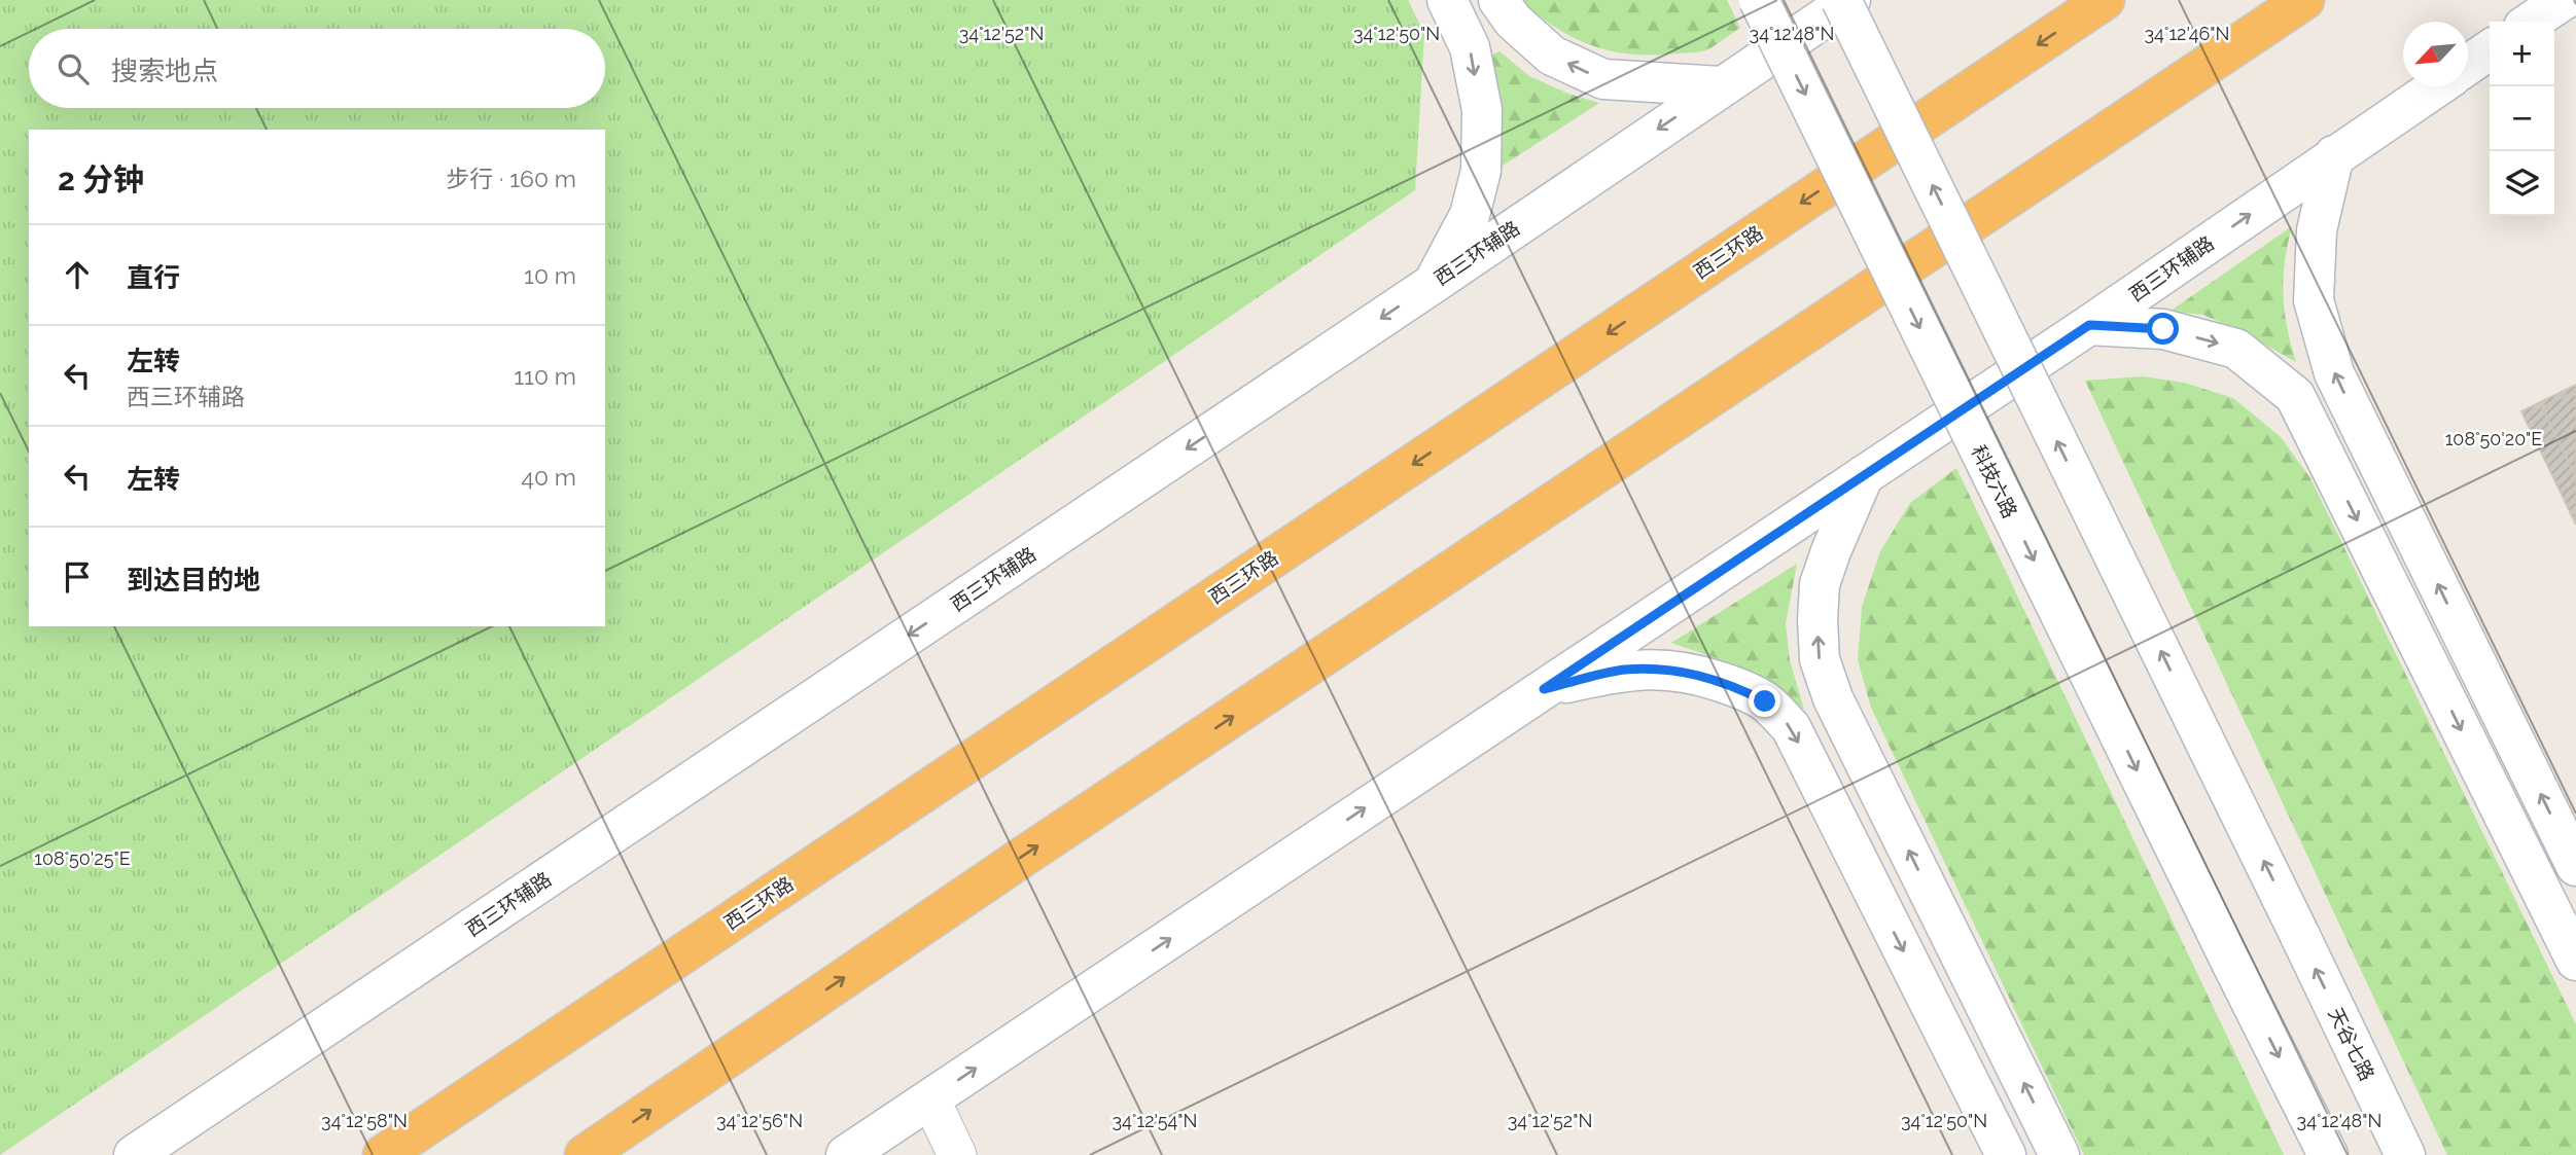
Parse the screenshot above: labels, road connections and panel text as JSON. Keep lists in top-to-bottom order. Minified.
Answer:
{"streets":{"highway":["西三环路"],"main road":["西三环辅路","科技六路","天谷七路"]},"north":"bottom left","page":{"map_buttons":["+","−"],"search":"搜索地点","heading":["2 分钟","步行 · 160 m"],"list":[["直行","10 m"],["左转","西三环辅路","110 m"],["左转","40 m"],"到达目的地"]},"coordinates":["34°12'52\"N","34°12'50\"N","34°12'48\"N","34°12'46\"N","108°50'20\"E","108°50'25\"E","34°12'58\"N","34°12'56\"N","34°12'54\"N"]}
